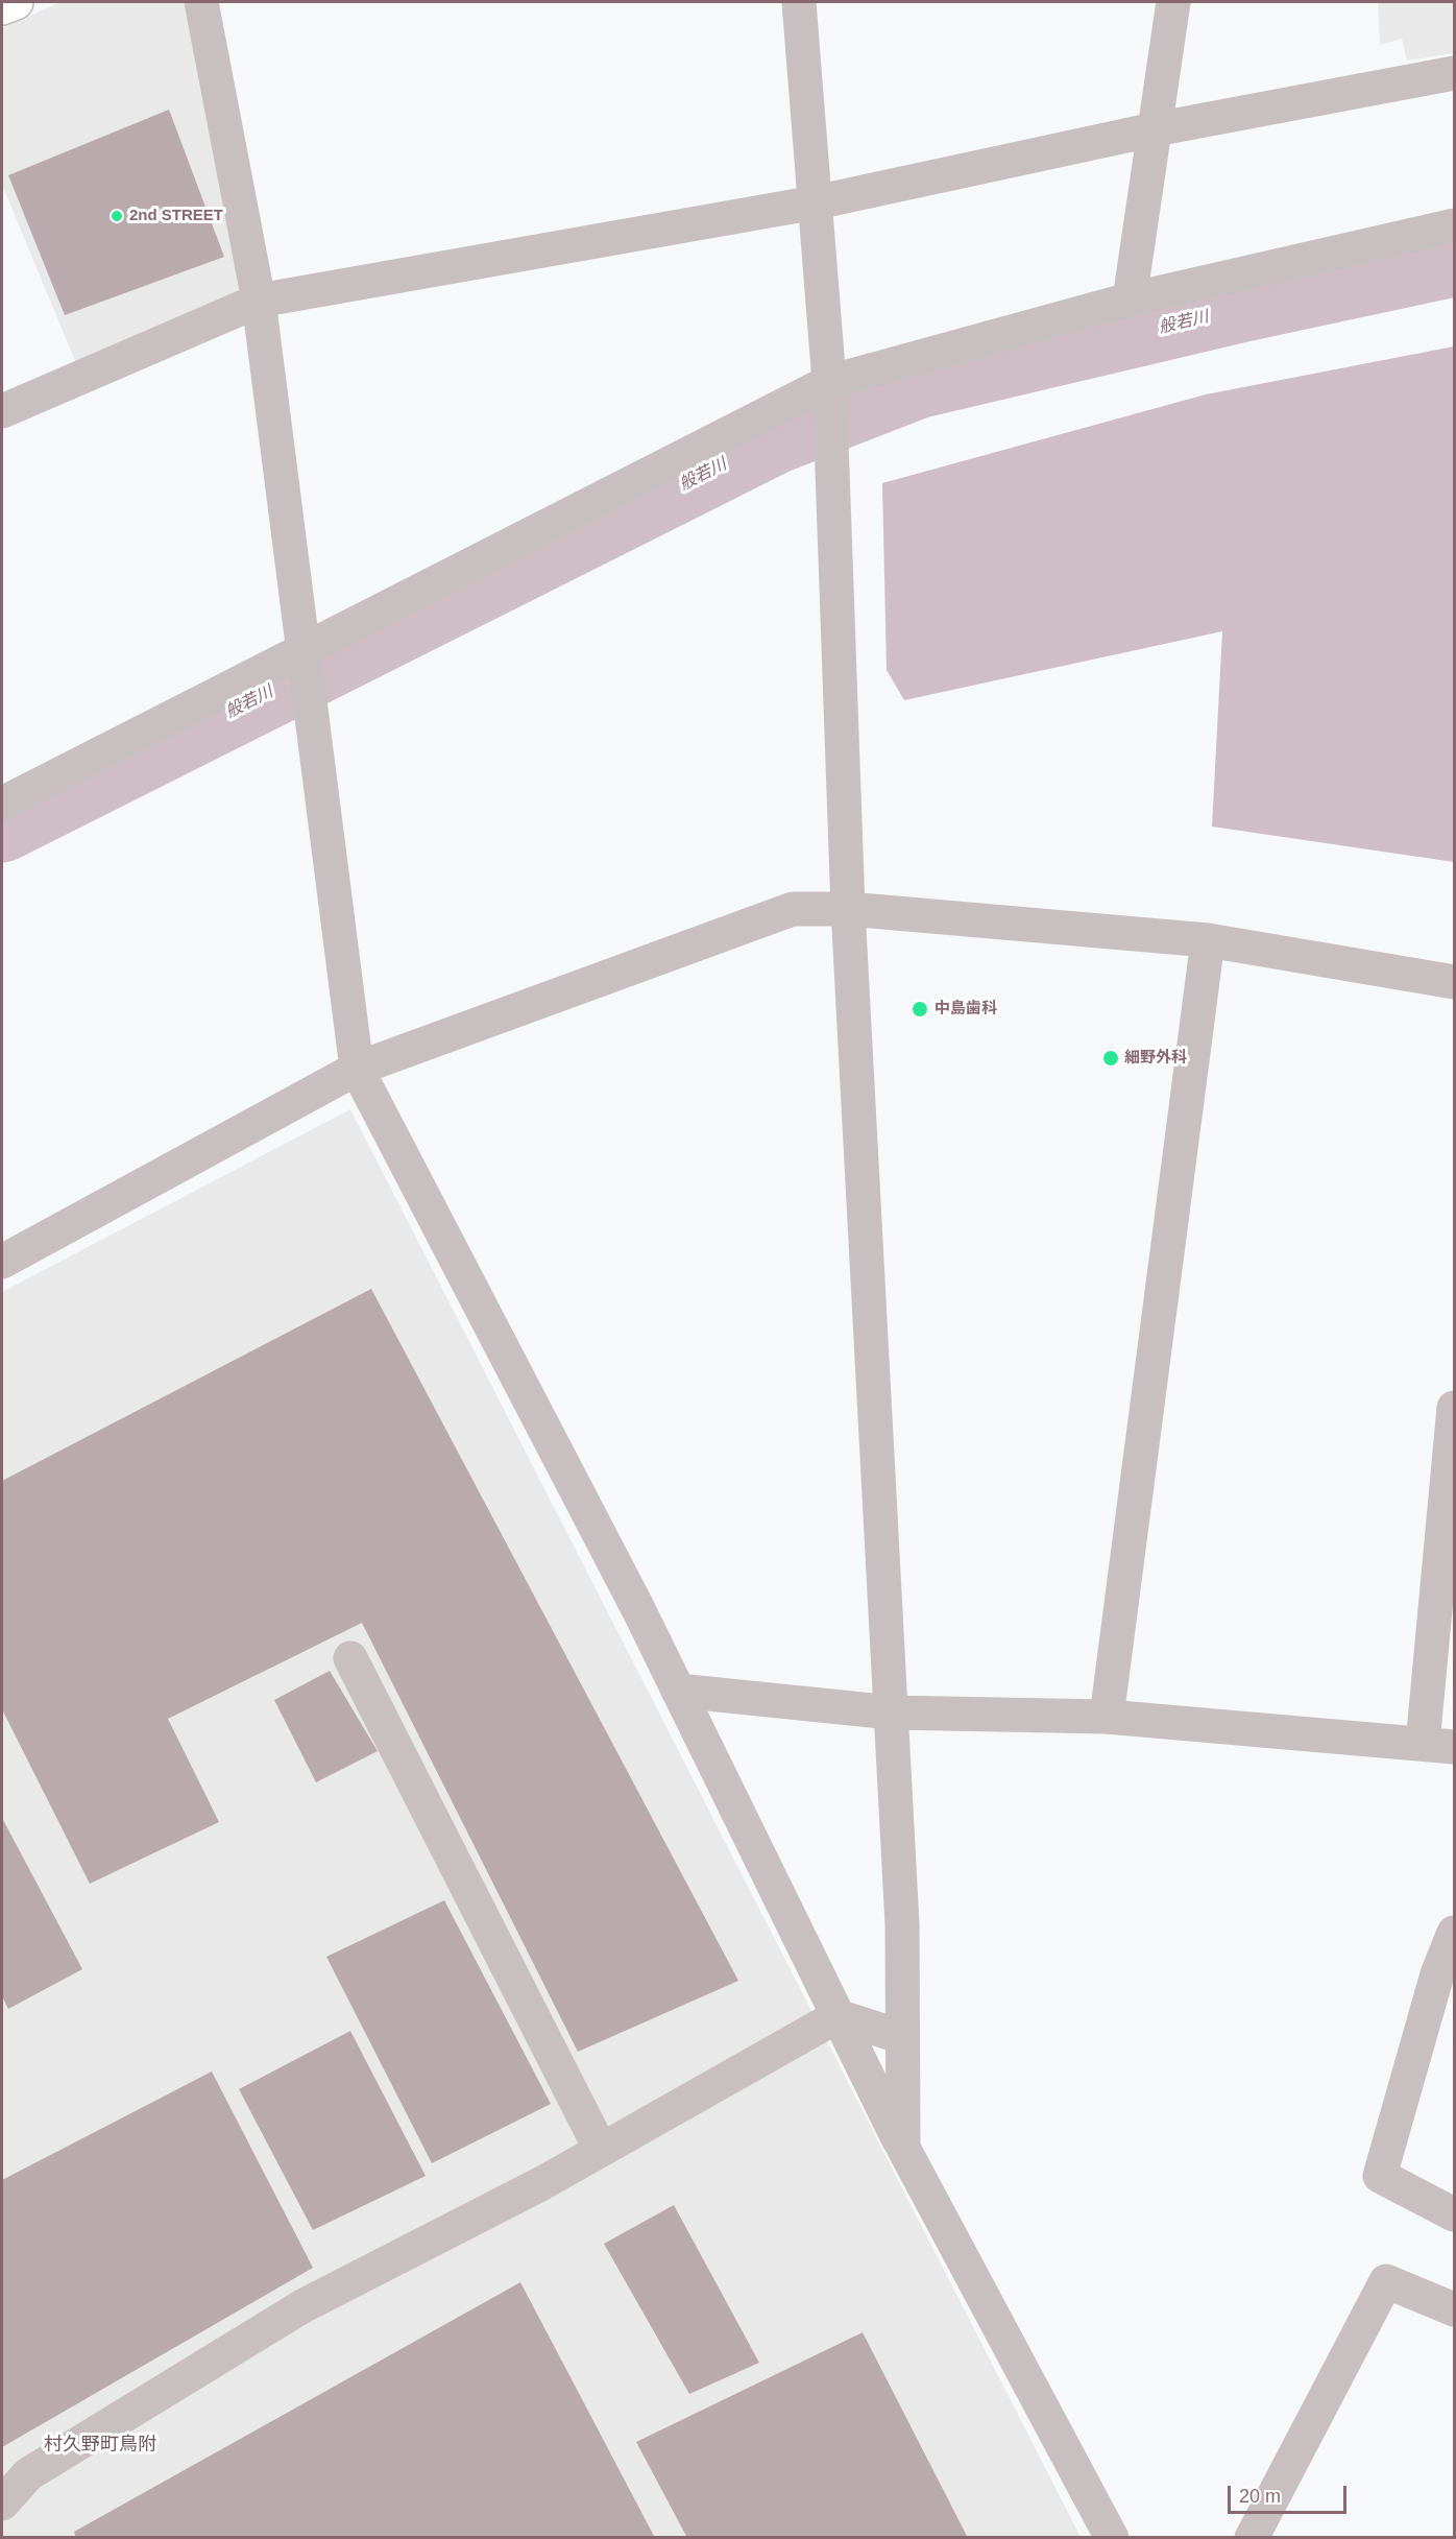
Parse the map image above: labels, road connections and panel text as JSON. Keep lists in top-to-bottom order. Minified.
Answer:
{"districts":["村久野町鳥附"],"water":["般若川"],"places":["2nd STREET","中島歯科","細野外科"],"scale_bar":"20 m"}
